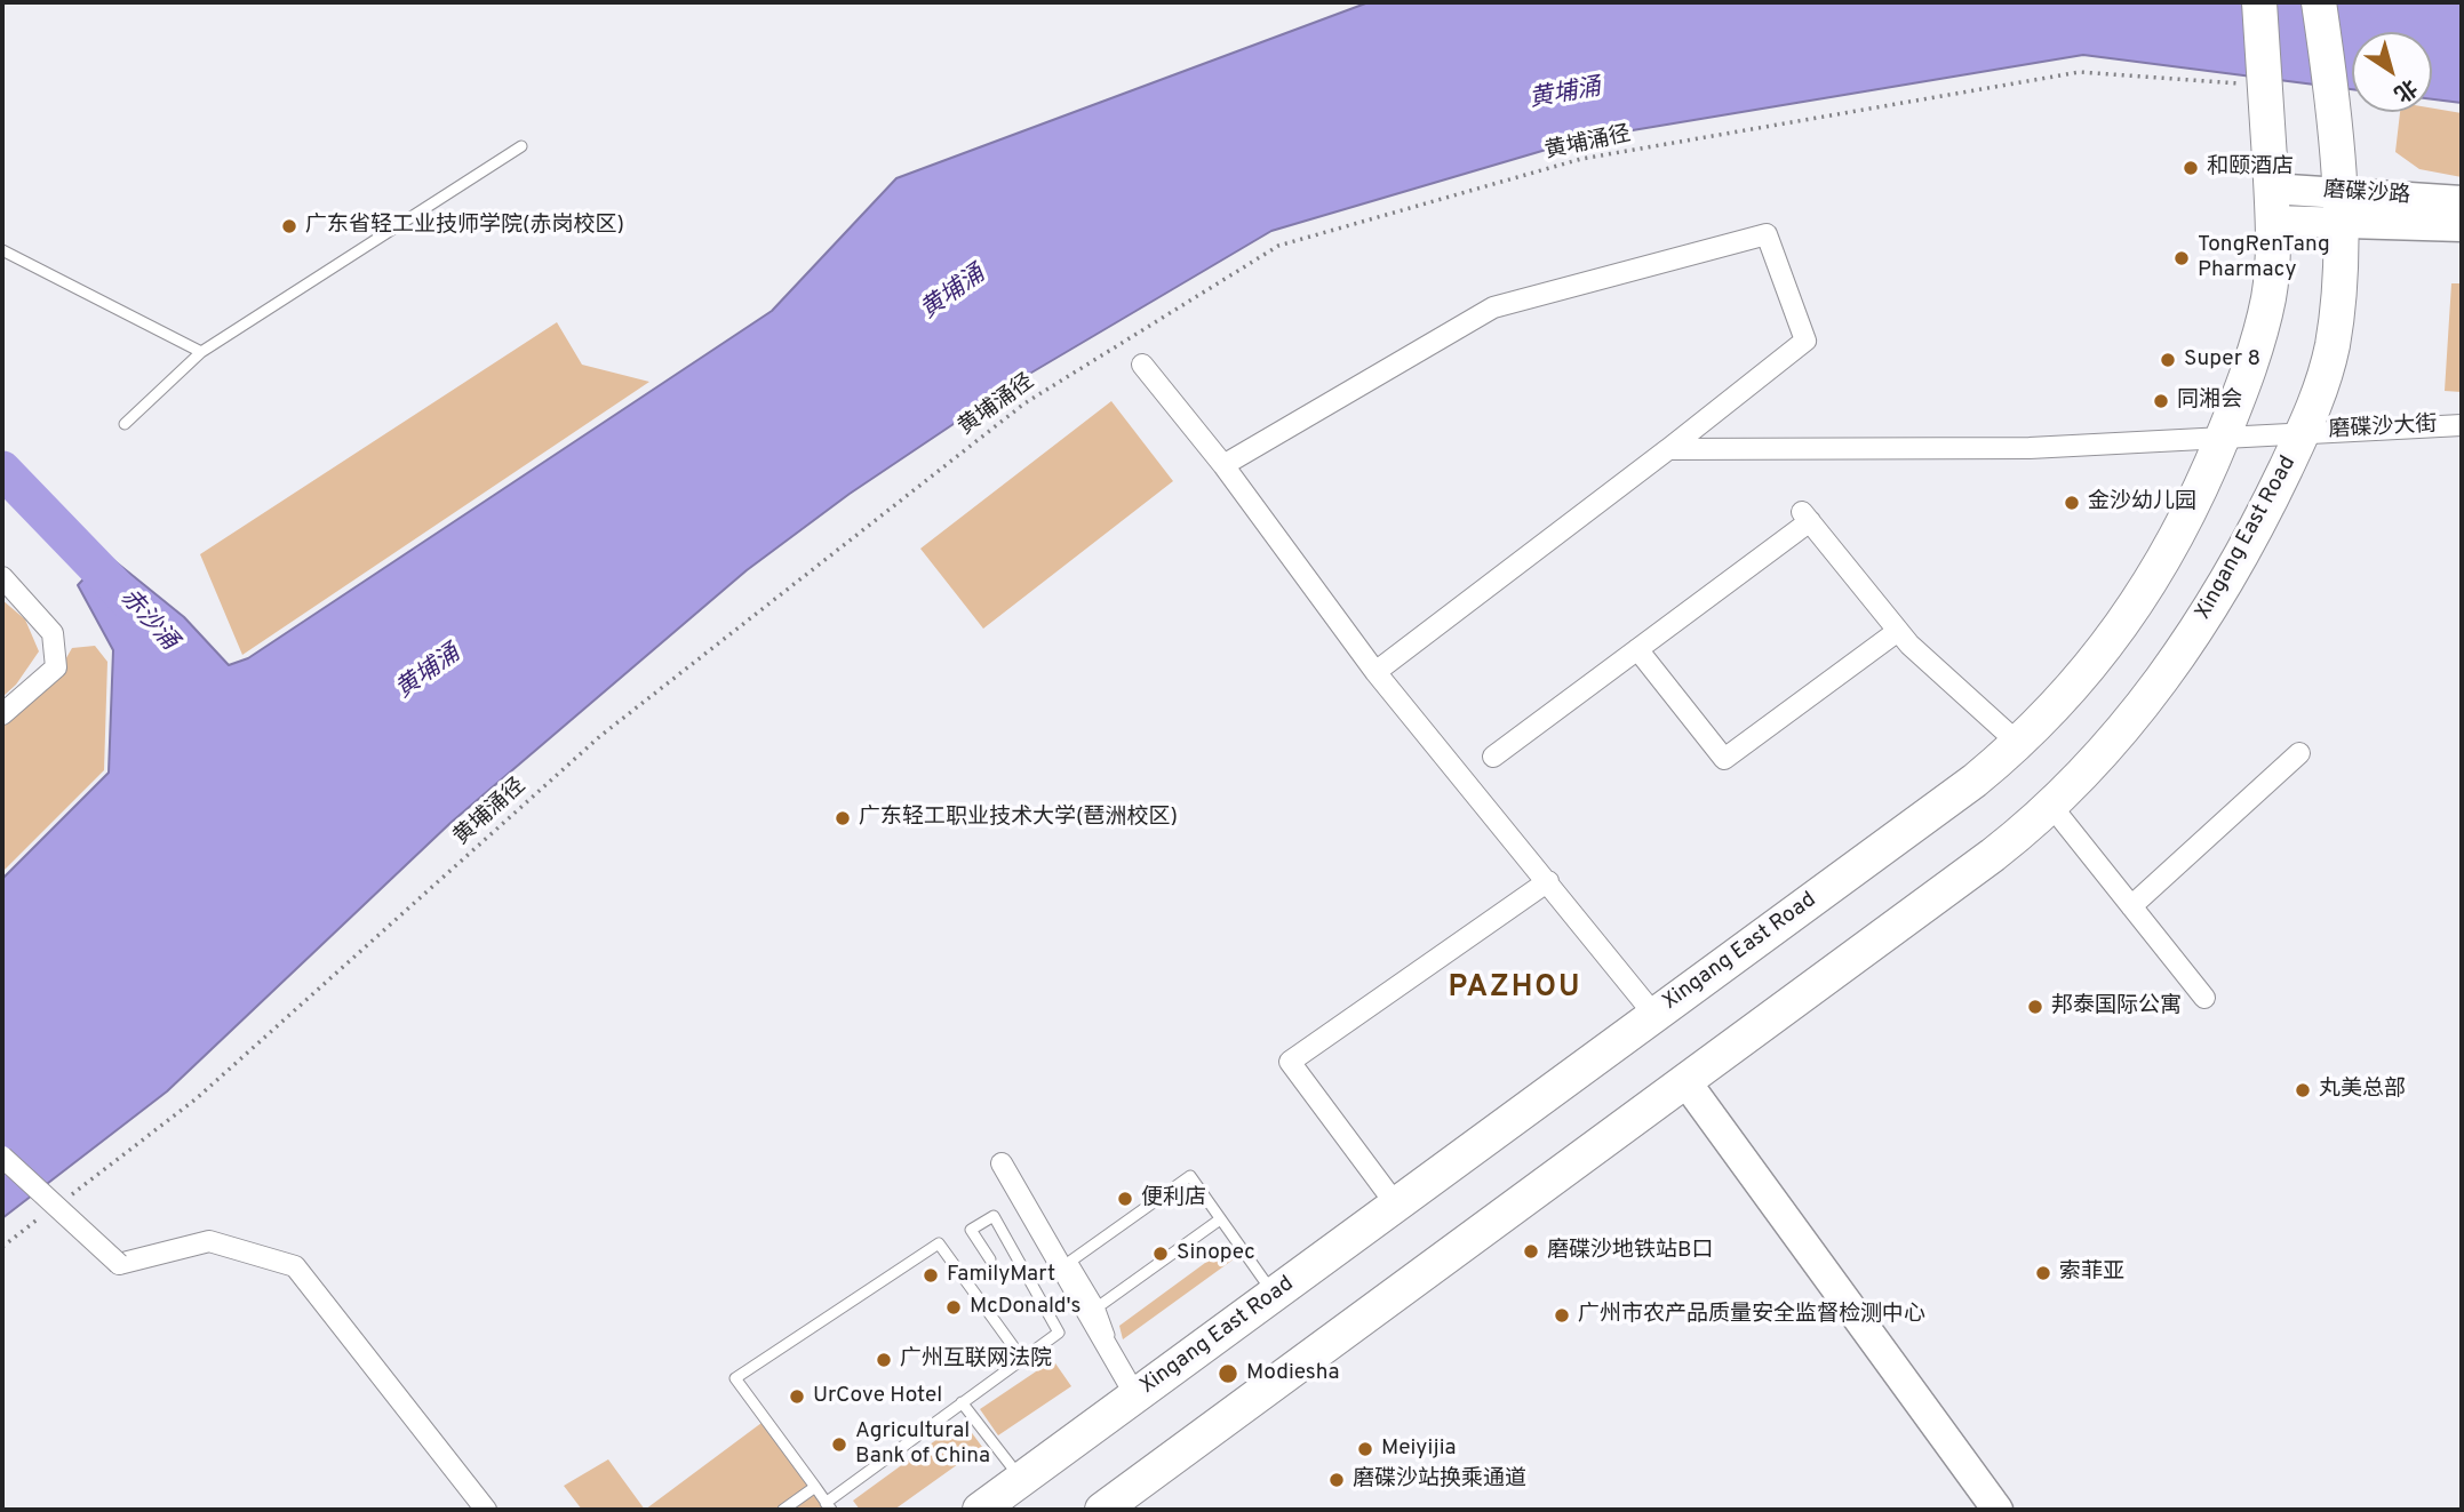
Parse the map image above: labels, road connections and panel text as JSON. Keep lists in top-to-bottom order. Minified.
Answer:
{"streets":{"main road":["Xingang East Road"],"street":["磨碟沙路","磨碟沙大街"],"path":["黄埔涌径"]},"crossings":[["磨碟沙路","Xingang East Road"],["磨碟沙大街","Xingang East Road"]],"districts":["PAZHOU"],"water":["黄埔涌","赤沙涌"],"places":["和颐酒店","广东省轻工业技师学院(赤岗校区)","TongRenTang Pharmacy","Super 8","同湘会","金沙幼儿园","广东轻工职业技术大学(琶洲校区)","邦泰国际公寓","丸美总部","便利店","磨碟沙地铁站B口","Sinopec","索菲亚","FamilyMart","McDonald's","广州市农产品质量安全监督检测中心","广州互联网法院","Modiesha","UrCove Hotel","Agricultural Bank of China","Meiyijia","磨碟沙站换乘通道"],"north":"bottom right"}
